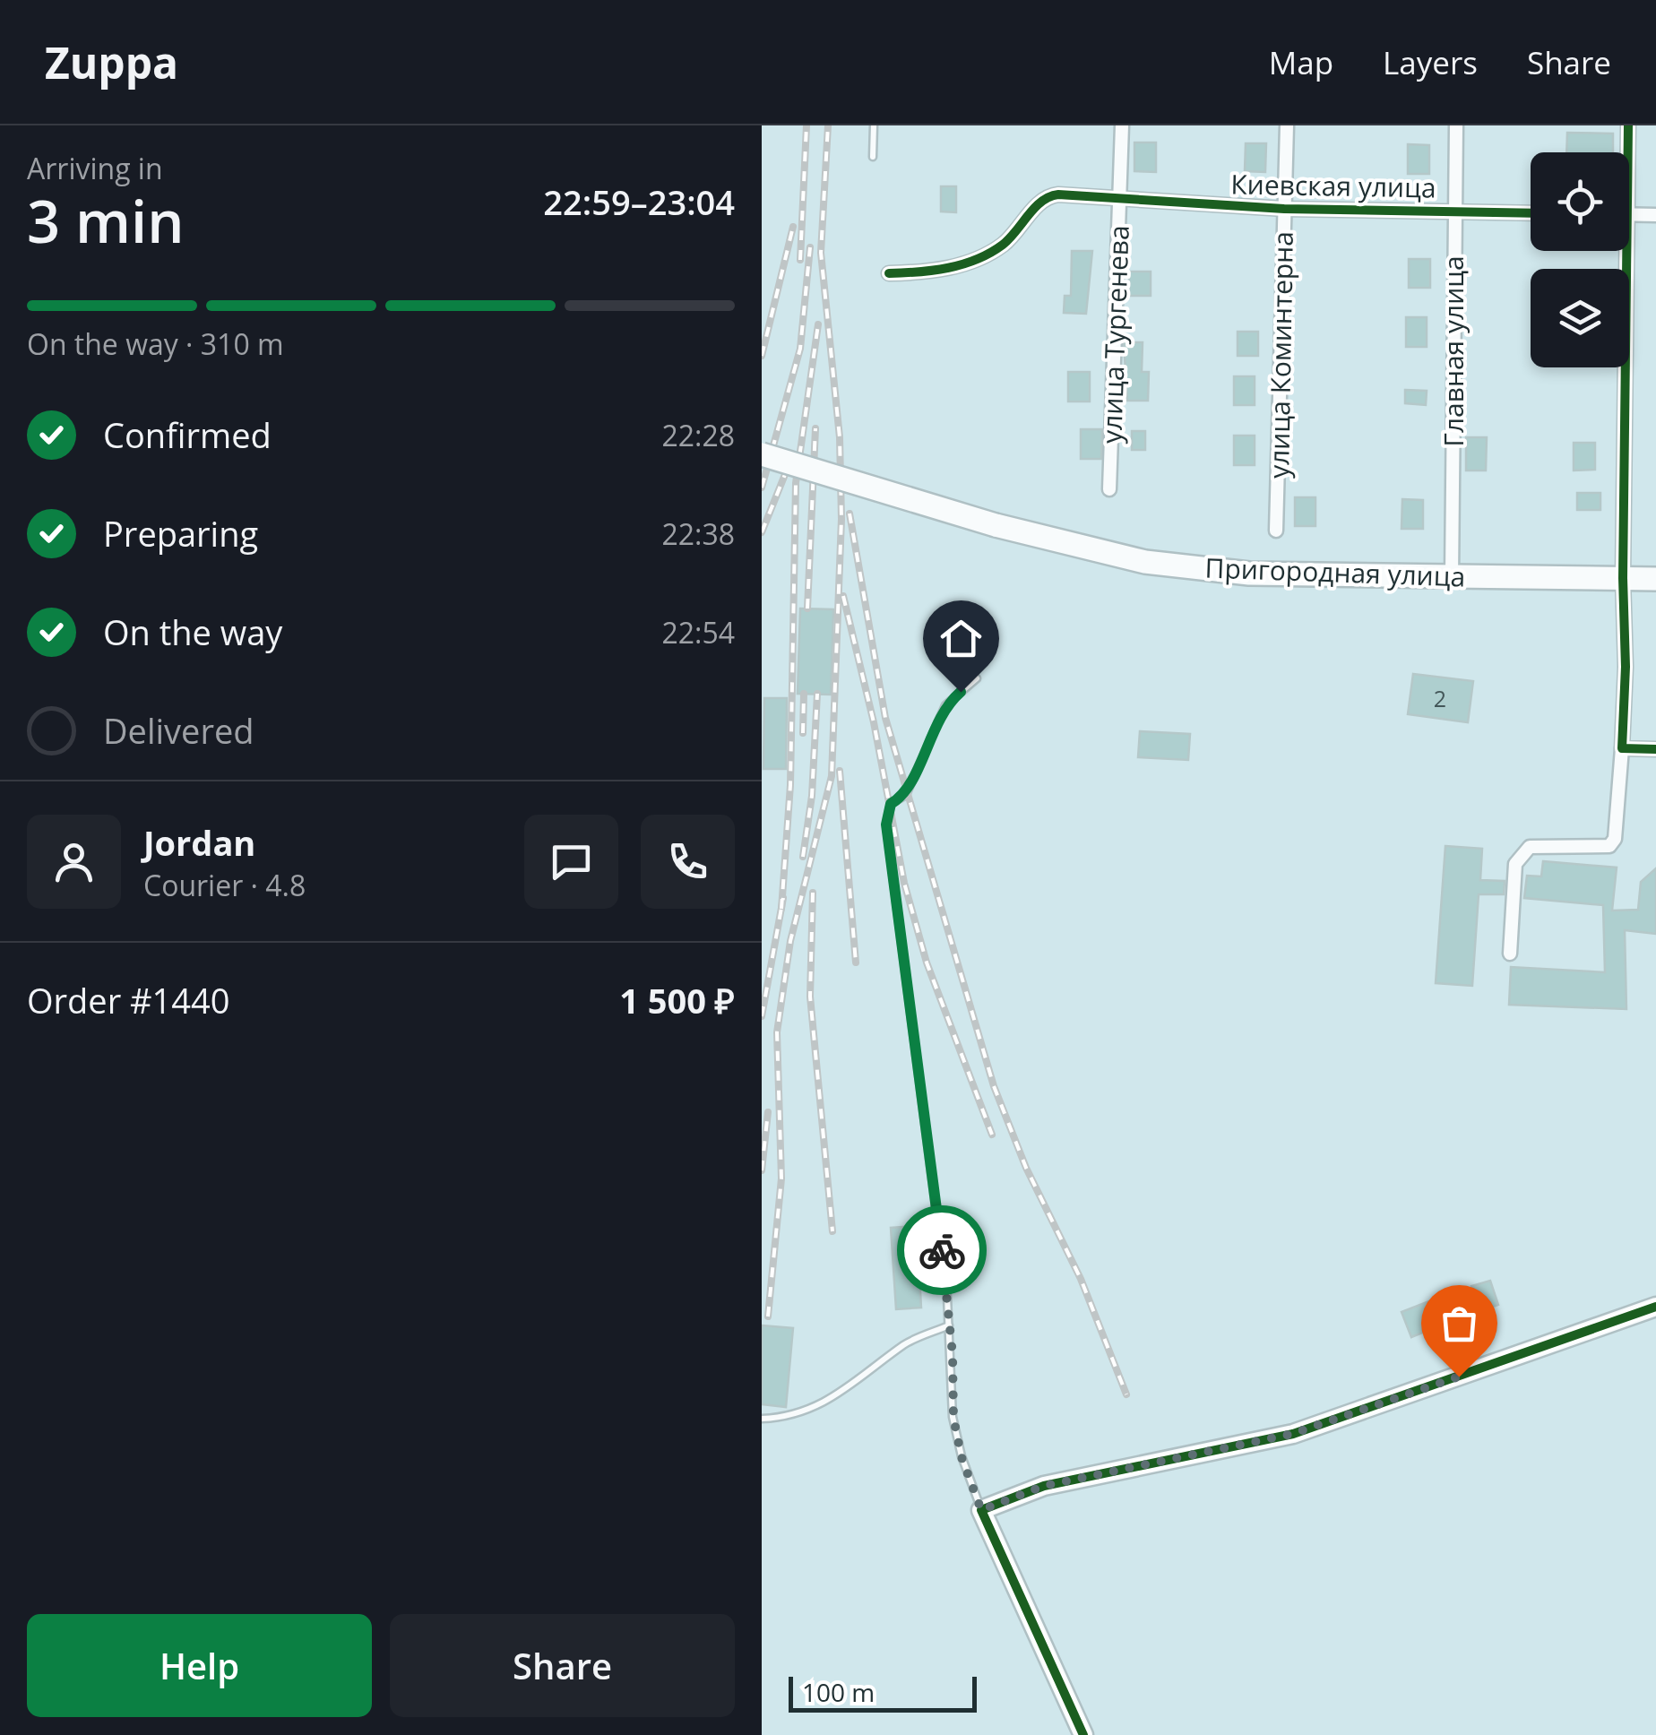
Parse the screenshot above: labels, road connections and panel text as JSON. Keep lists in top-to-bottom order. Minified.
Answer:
{"streets":{"highway":["Пригородная улица"],"street":["Киевская улица","улица Тургенева","Главная улица","улица Коминтерна"]},"crossings":[["Киевская улица","улица Тургенева"],["Киевская улица","Главная улица"],["Киевская улица","улица Коминтерна"],["Главная улица","Пригородная улица"]],"house_numbers":["2"],"scale_bar":"100 m","page":{"header":"Zuppa","nav":["Map","Layers","Share"],"heading":["3 min","Arriving in","22:59–23:04"],"panel":["Jordan","Courier · 4.8","Order #1440","1 500 ₽"],"bar":"On the way · 310 m","list":[["Confirmed","22:28"],["Preparing","22:38"],["On the way","22:54"],"Delivered"],"buttons":["Help","Share"],"scale":"100 m"}}
